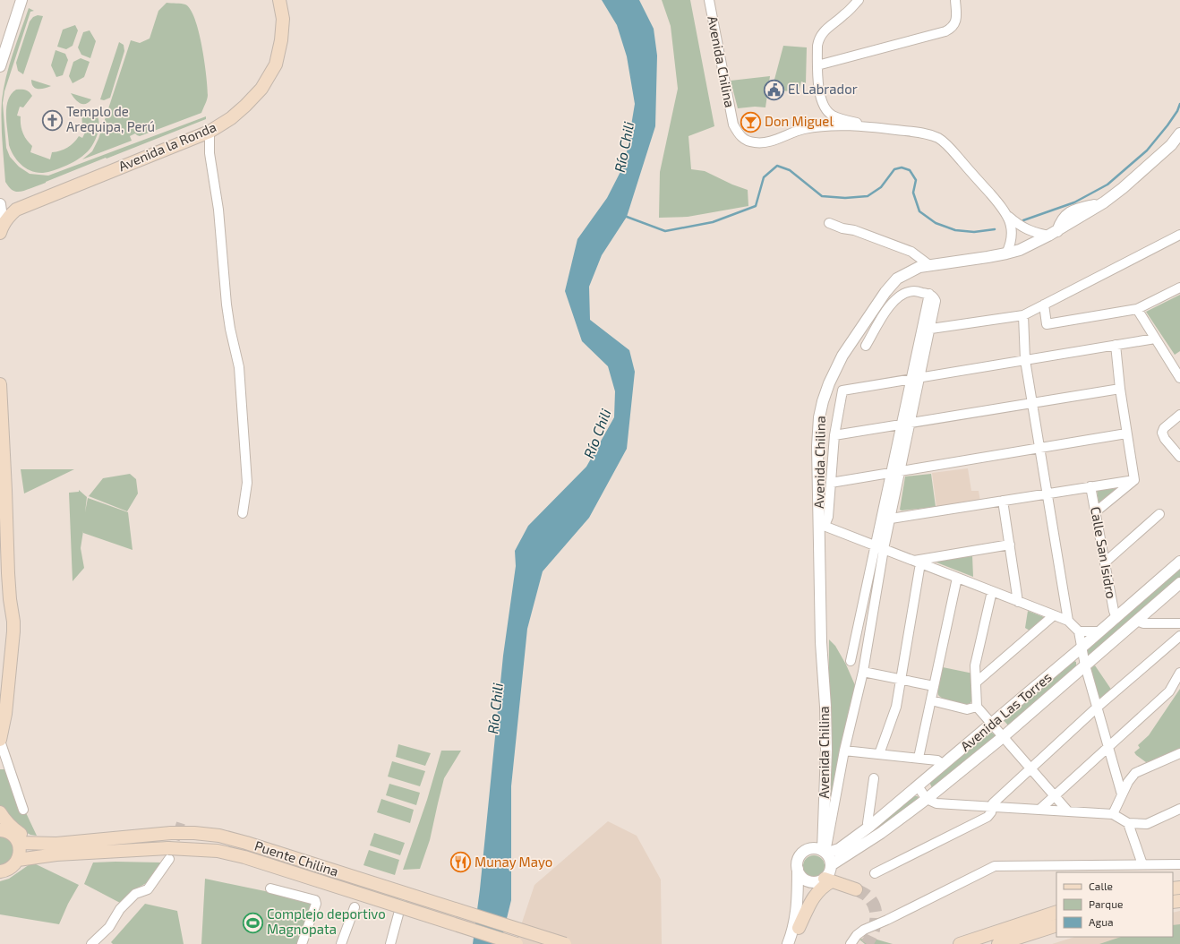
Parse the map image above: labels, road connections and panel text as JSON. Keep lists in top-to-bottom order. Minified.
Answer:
{"streets":{"main road":["Avenida la Ronda","Puente Chilina"],"street":["Avenida Chilina","Calle San Isidro","Avenida Las Torres"]},"crossings":[["Avenida Chilina","Avenida Las Torres"],["Calle San Isidro","Avenida Las Torres"]],"water":["Río Chili"],"places":{"public building":["El Labrador"],"church":["Templo de Arequipa, Perú"],"bar":["Don Miguel"],"restaurant":["Munay Mayo"],"sports":["Complejo deportivo Magnopata"]},"legend":["Calle","Parque","Agua"]}
